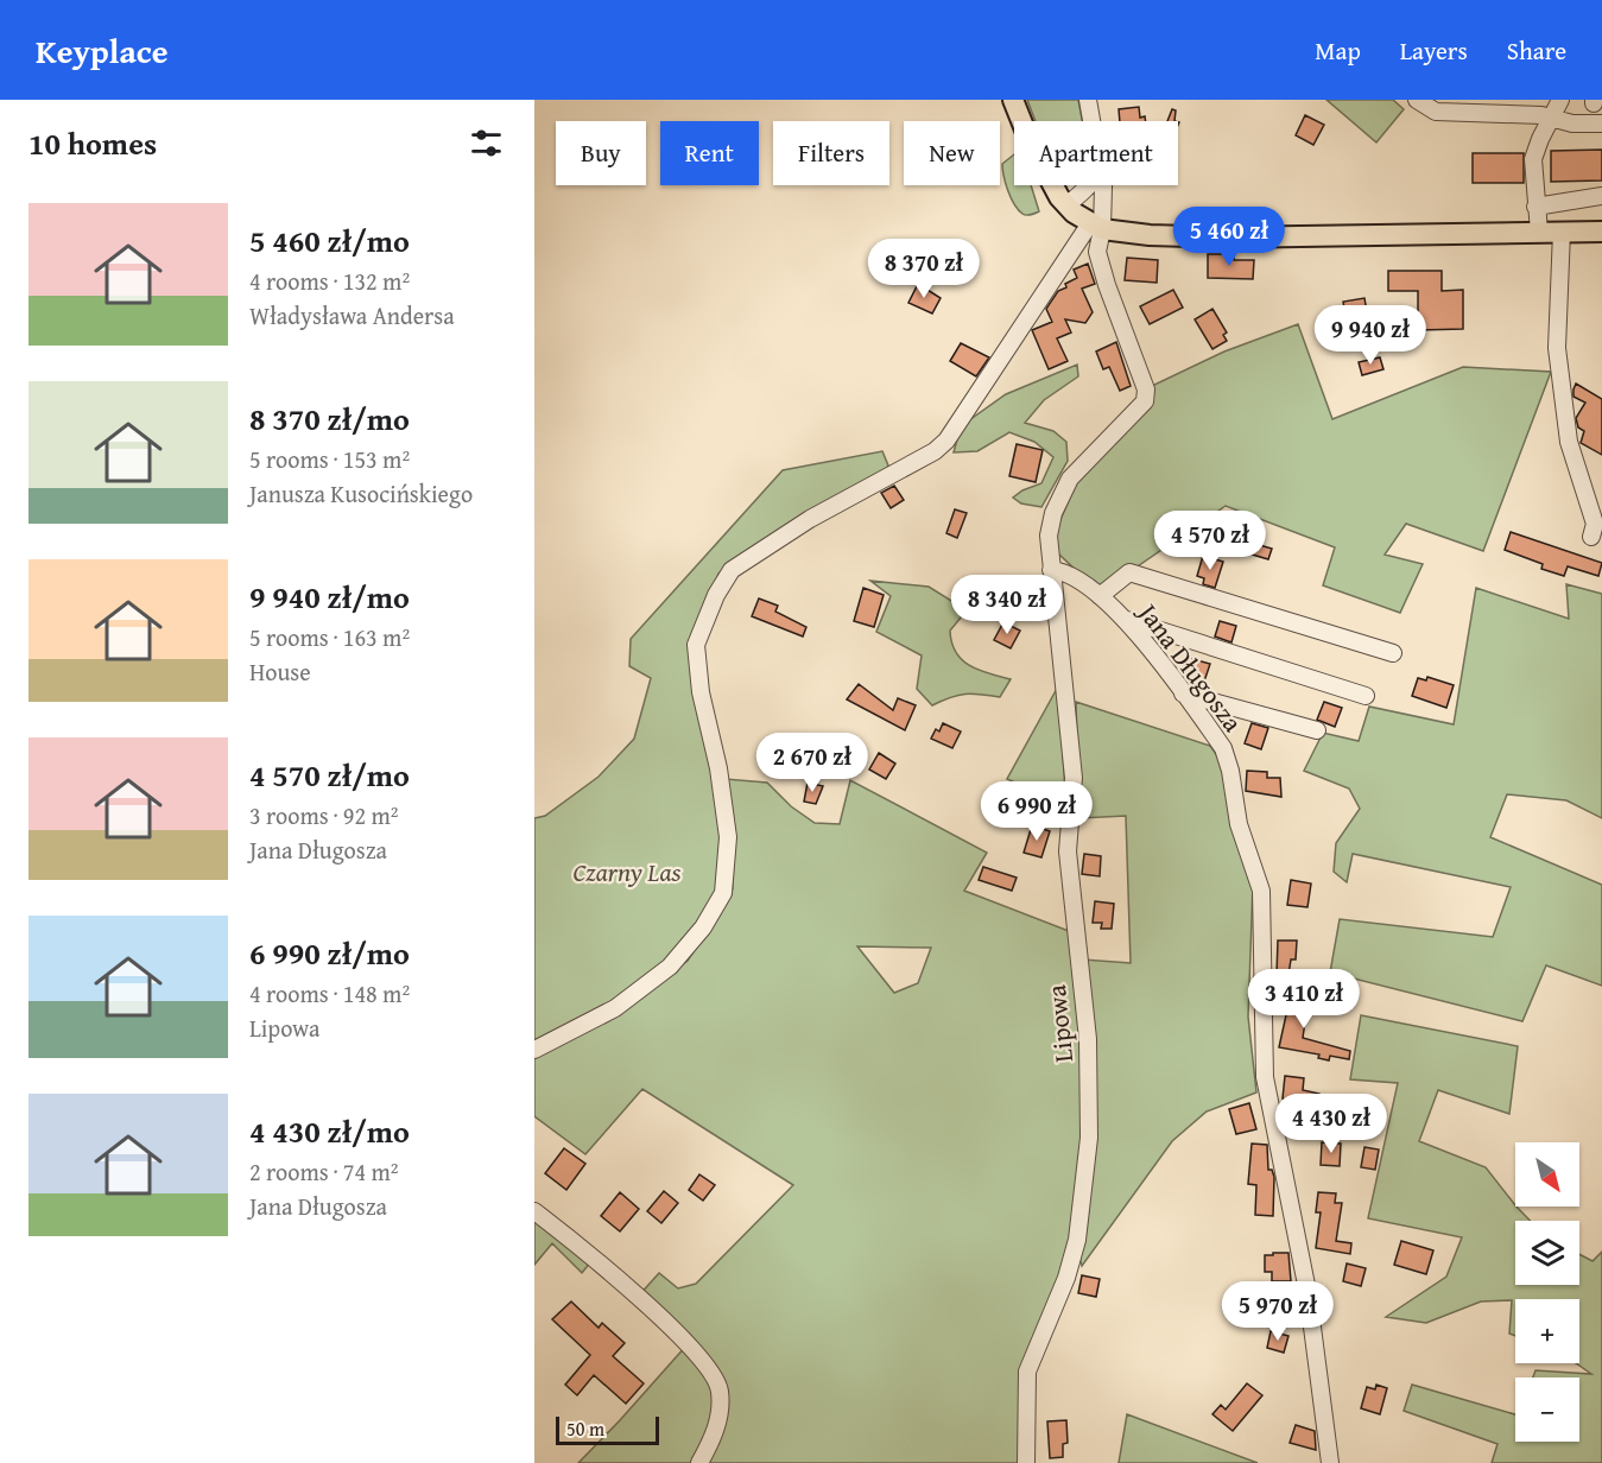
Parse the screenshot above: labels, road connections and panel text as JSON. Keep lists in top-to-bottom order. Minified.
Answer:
{"streets":{"street":["Jana Długosza","Lipowa"]},"crossings":[["Jana Długosza","Lipowa"]],"parks":["Czarny Las"],"scale_bar":"50 m","north":"bottom right","page":{"header":"Keyplace","nav":["Map","Layers","Share"],"heading":"10 homes","chip":["Buy","Rent","Filters","New","Apartment"],"list":[{"name":"5 460 zł/mo","note":"4 rooms · 132 m² · Władysława Andersa"},{"name":"8 370 zł/mo","note":"5 rooms · 153 m² · Janusza Kusocińskiego"},{"name":"9 940 zł/mo","note":"5 rooms · 163 m² · House"},{"name":"4 570 zł/mo","note":"3 rooms · 92 m² · Jana Długosza"},{"name":"6 990 zł/mo","note":"4 rooms · 148 m² · Lipowa"},{"name":"4 430 zł/mo","note":"2 rooms · 74 m² · Jana Długosza"}],"price":["5 460 zł","8 370 zł","9 940 zł","4 570 zł","8 340 zł","2 670 zł","6 990 zł","3 410 zł","4 430 zł","5 970 zł"],"map_buttons":["+","−"],"scale":"50 m"}}
